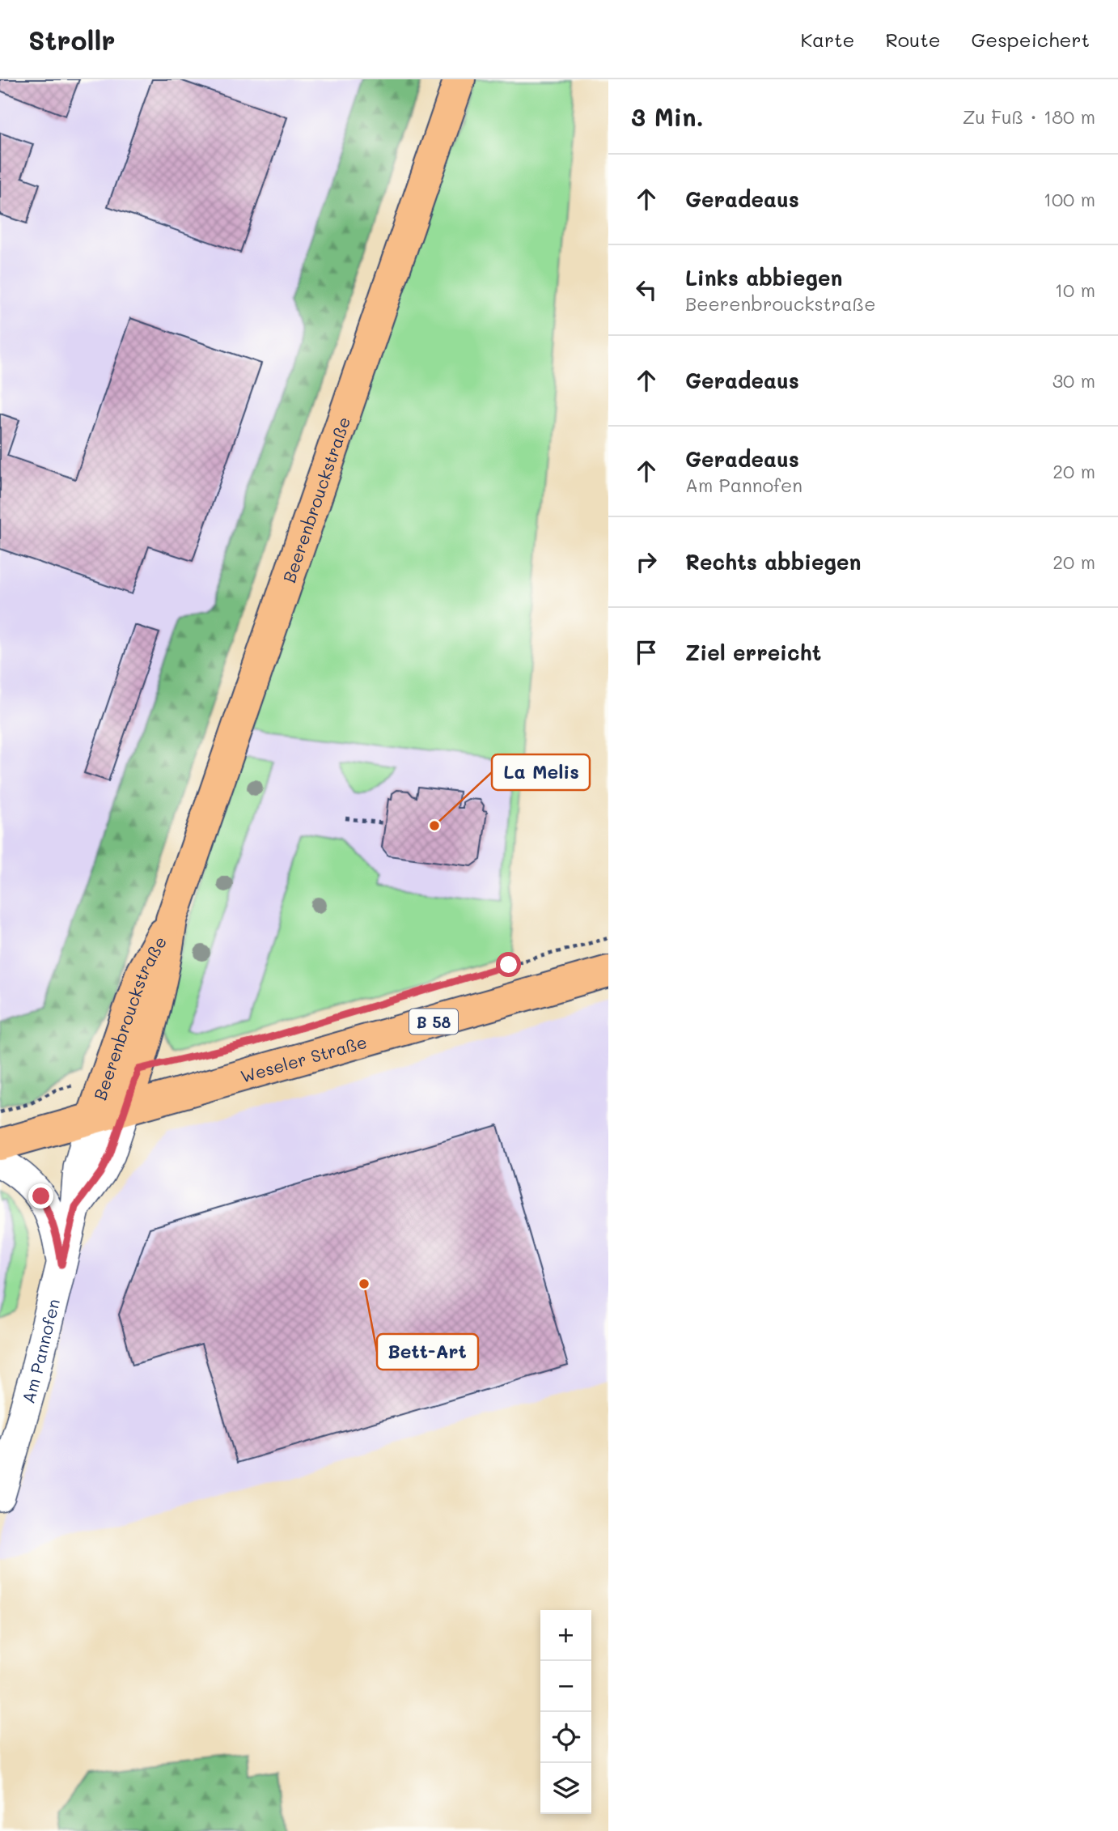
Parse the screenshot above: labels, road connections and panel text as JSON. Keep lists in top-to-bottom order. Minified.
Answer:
{"streets":{"main road":["Beerenbrouckstraße","B 58","Weseler Straße"],"street":["Am Pannofen"]},"crossings":[["Beerenbrouckstraße","Weseler Straße"]],"places":["La Melis","Bett-Art"],"page":{"header":"Strollr","nav":["Karte","Route","Gespeichert"],"heading":["3 Min.","Zu Fuß · 180 m"],"list":[["Geradeaus","100 m"],["Links abbiegen","Beerenbrouckstraße","10 m"],["Geradeaus","30 m"],["Geradeaus","Am Pannofen","20 m"],["Rechts abbiegen","20 m"],"Ziel erreicht"],"map_buttons":["+","−"]}}
